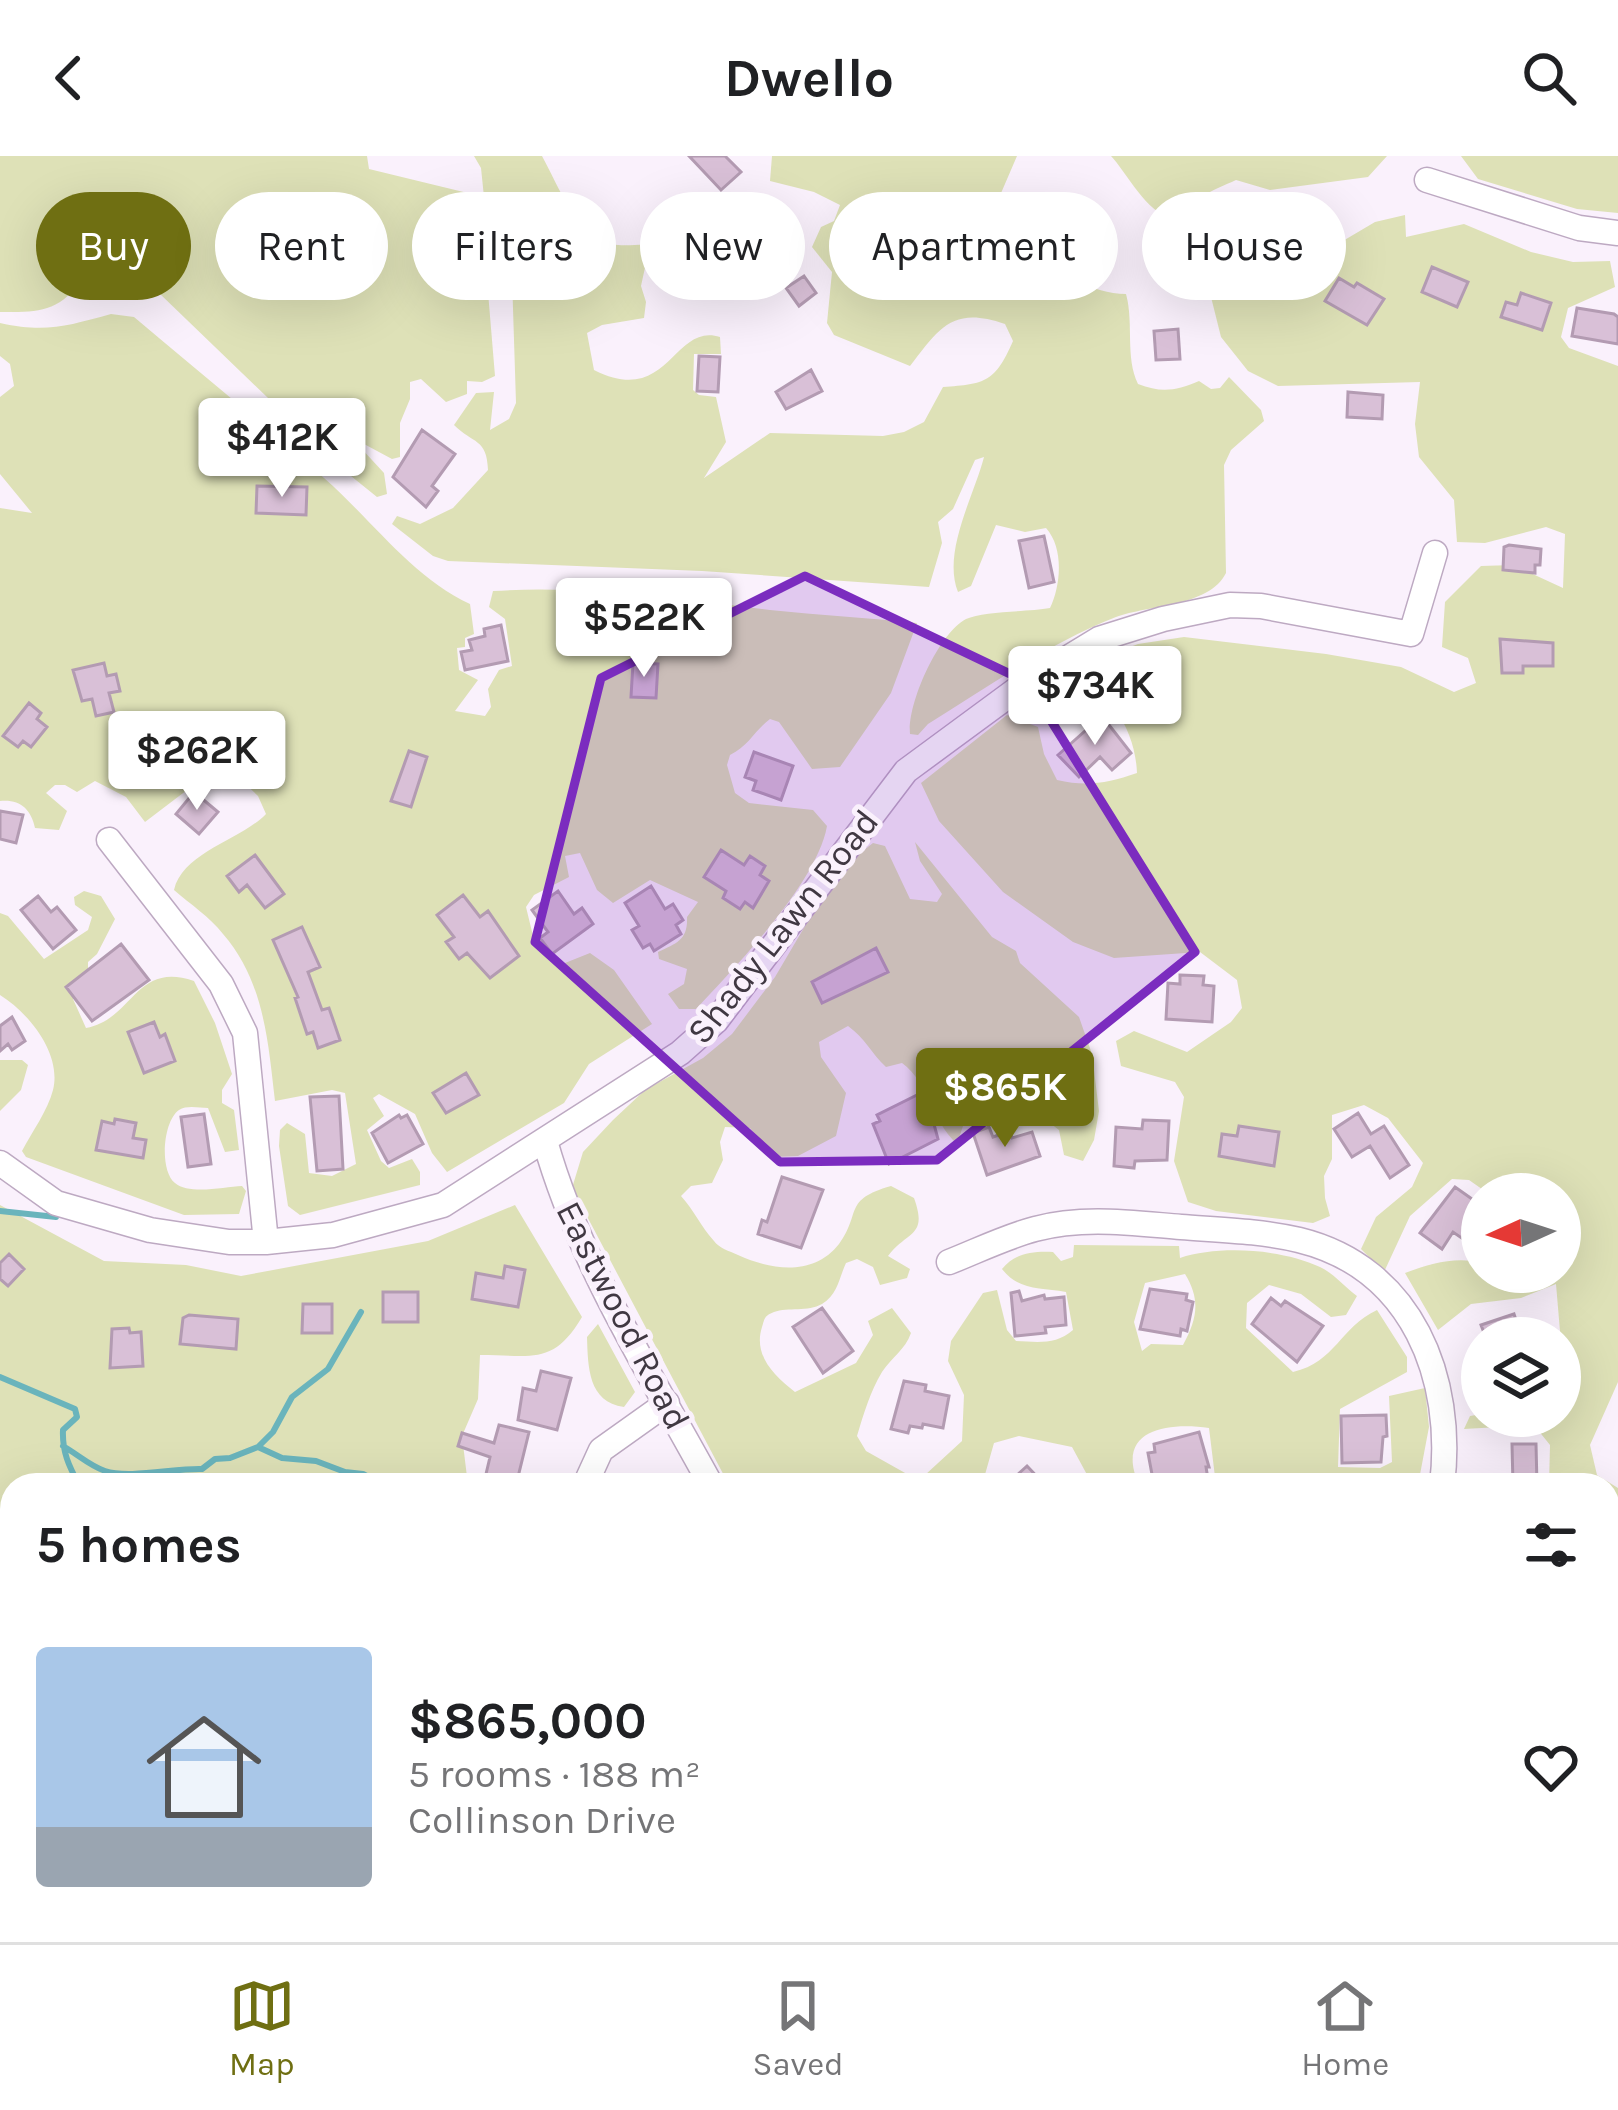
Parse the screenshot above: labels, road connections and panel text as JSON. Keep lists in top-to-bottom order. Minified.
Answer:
{"streets":{"street":["Shady Lawn Road","Eastwood Road"]},"crossings":[["Shady Lawn Road","Eastwood Road"]],"north":"left","page":{"header":"Dwello","chip":["Buy","Rent","Filters","New","Apartment","House"],"price":["$412K","$522K","$734K","$262K","$865K"],"heading":"5 homes","list":[{"name":"$865,000","note":"5 rooms · 188 m² · Collinson Drive"}],"tabs":["Map","Saved","Home"]}}
